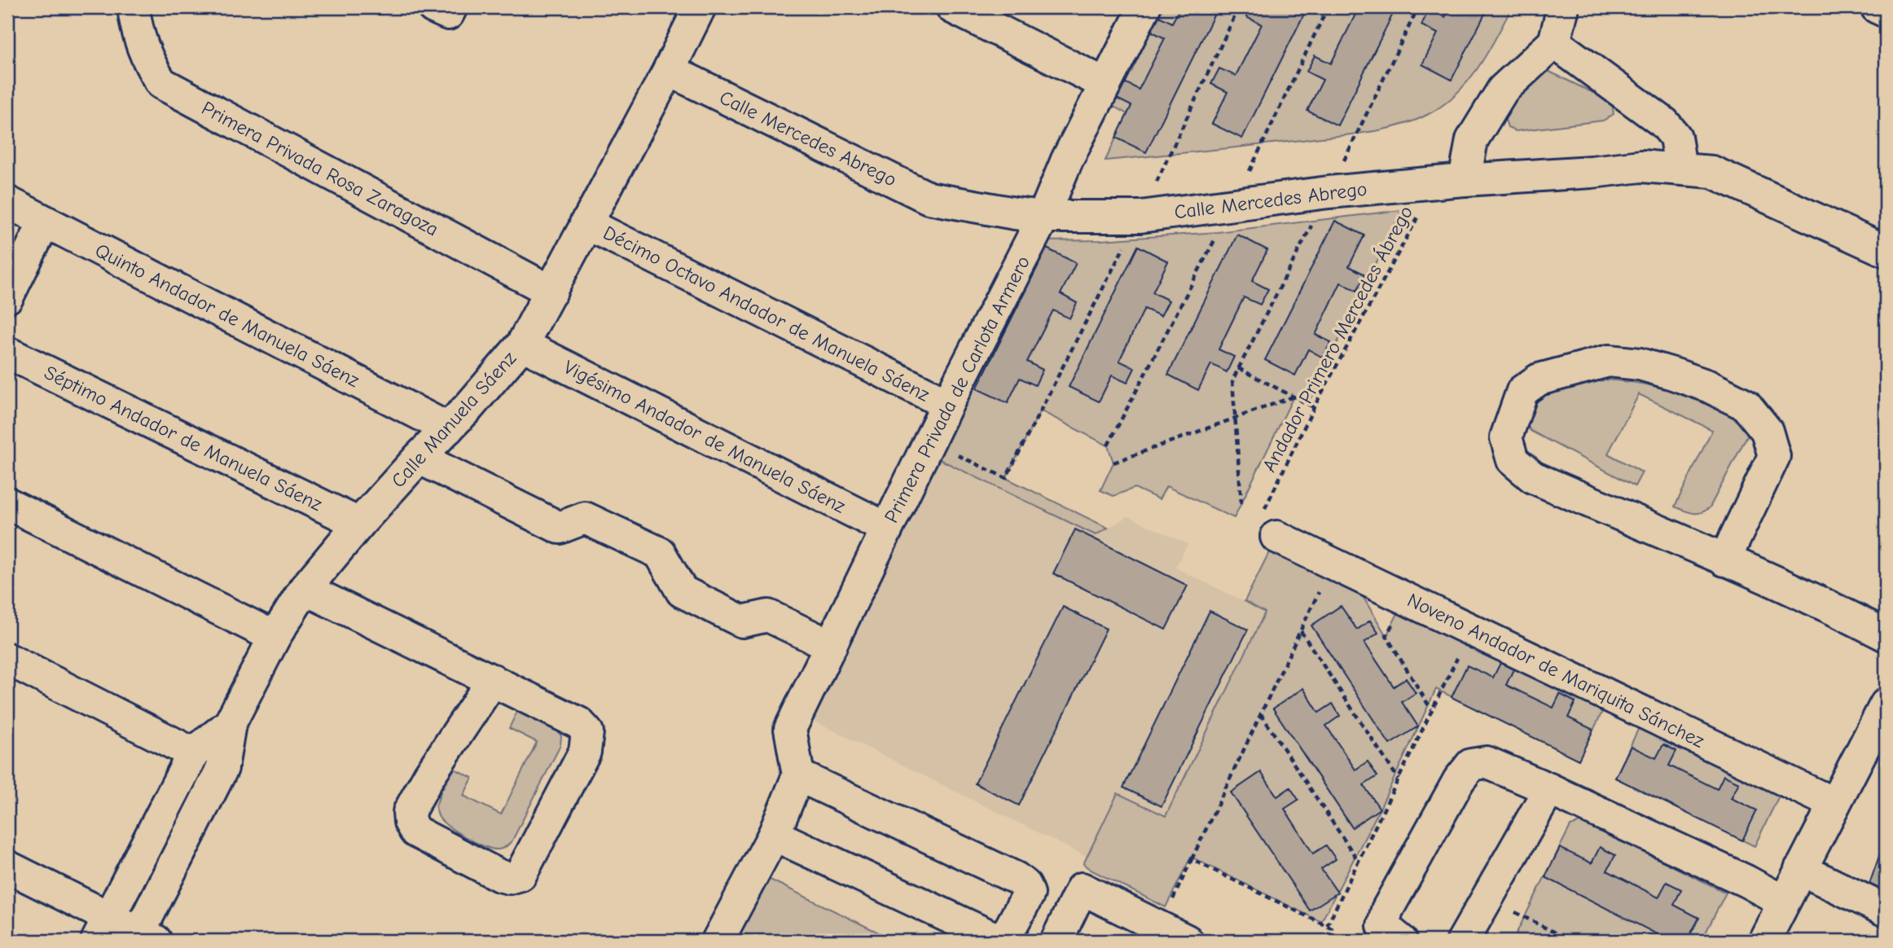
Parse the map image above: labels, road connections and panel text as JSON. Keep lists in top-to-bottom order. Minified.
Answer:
{"streets":{"street":["Calle Mercedes Abrego","Primera Privada Rosa Zaragoza","Décimo Octavo Andador de Manuela Sáenz","Quinto Andador de Manuela Sáenz","Primera Privada de Carlota Armero","Calle Manuela Sáenz","Vigésimo Andador de Manuela Sáenz","Séptimo Andador de Manuela Sáenz","Noveno Andador de Mariquita Sánchez"],"path":["Andador Primero Mercedes Ábrego"]},"crossings":[["Calle Mercedes Abrego","Andador Primero Mercedes Ábrego"],["Calle Mercedes Abrego","Primera Privada de Carlota Armero"],["Calle Mercedes Abrego","Calle Manuela Sáenz"],["Primera Privada Rosa Zaragoza","Calle Manuela Sáenz"],["Décimo Octavo Andador de Manuela Sáenz","Primera Privada de Carlota Armero"],["Décimo Octavo Andador de Manuela Sáenz","Calle Manuela Sáenz"],["Quinto Andador de Manuela Sáenz","Calle Manuela Sáenz"],["Andador Primero Mercedes Ábrego","Noveno Andador de Mariquita Sánchez"],["Primera Privada de Carlota Armero","Vigésimo Andador de Manuela Sáenz"],["Calle Manuela Sáenz","Vigésimo Andador de Manuela Sáenz"],["Calle Manuela Sáenz","Séptimo Andador de Manuela Sáenz"]]}
